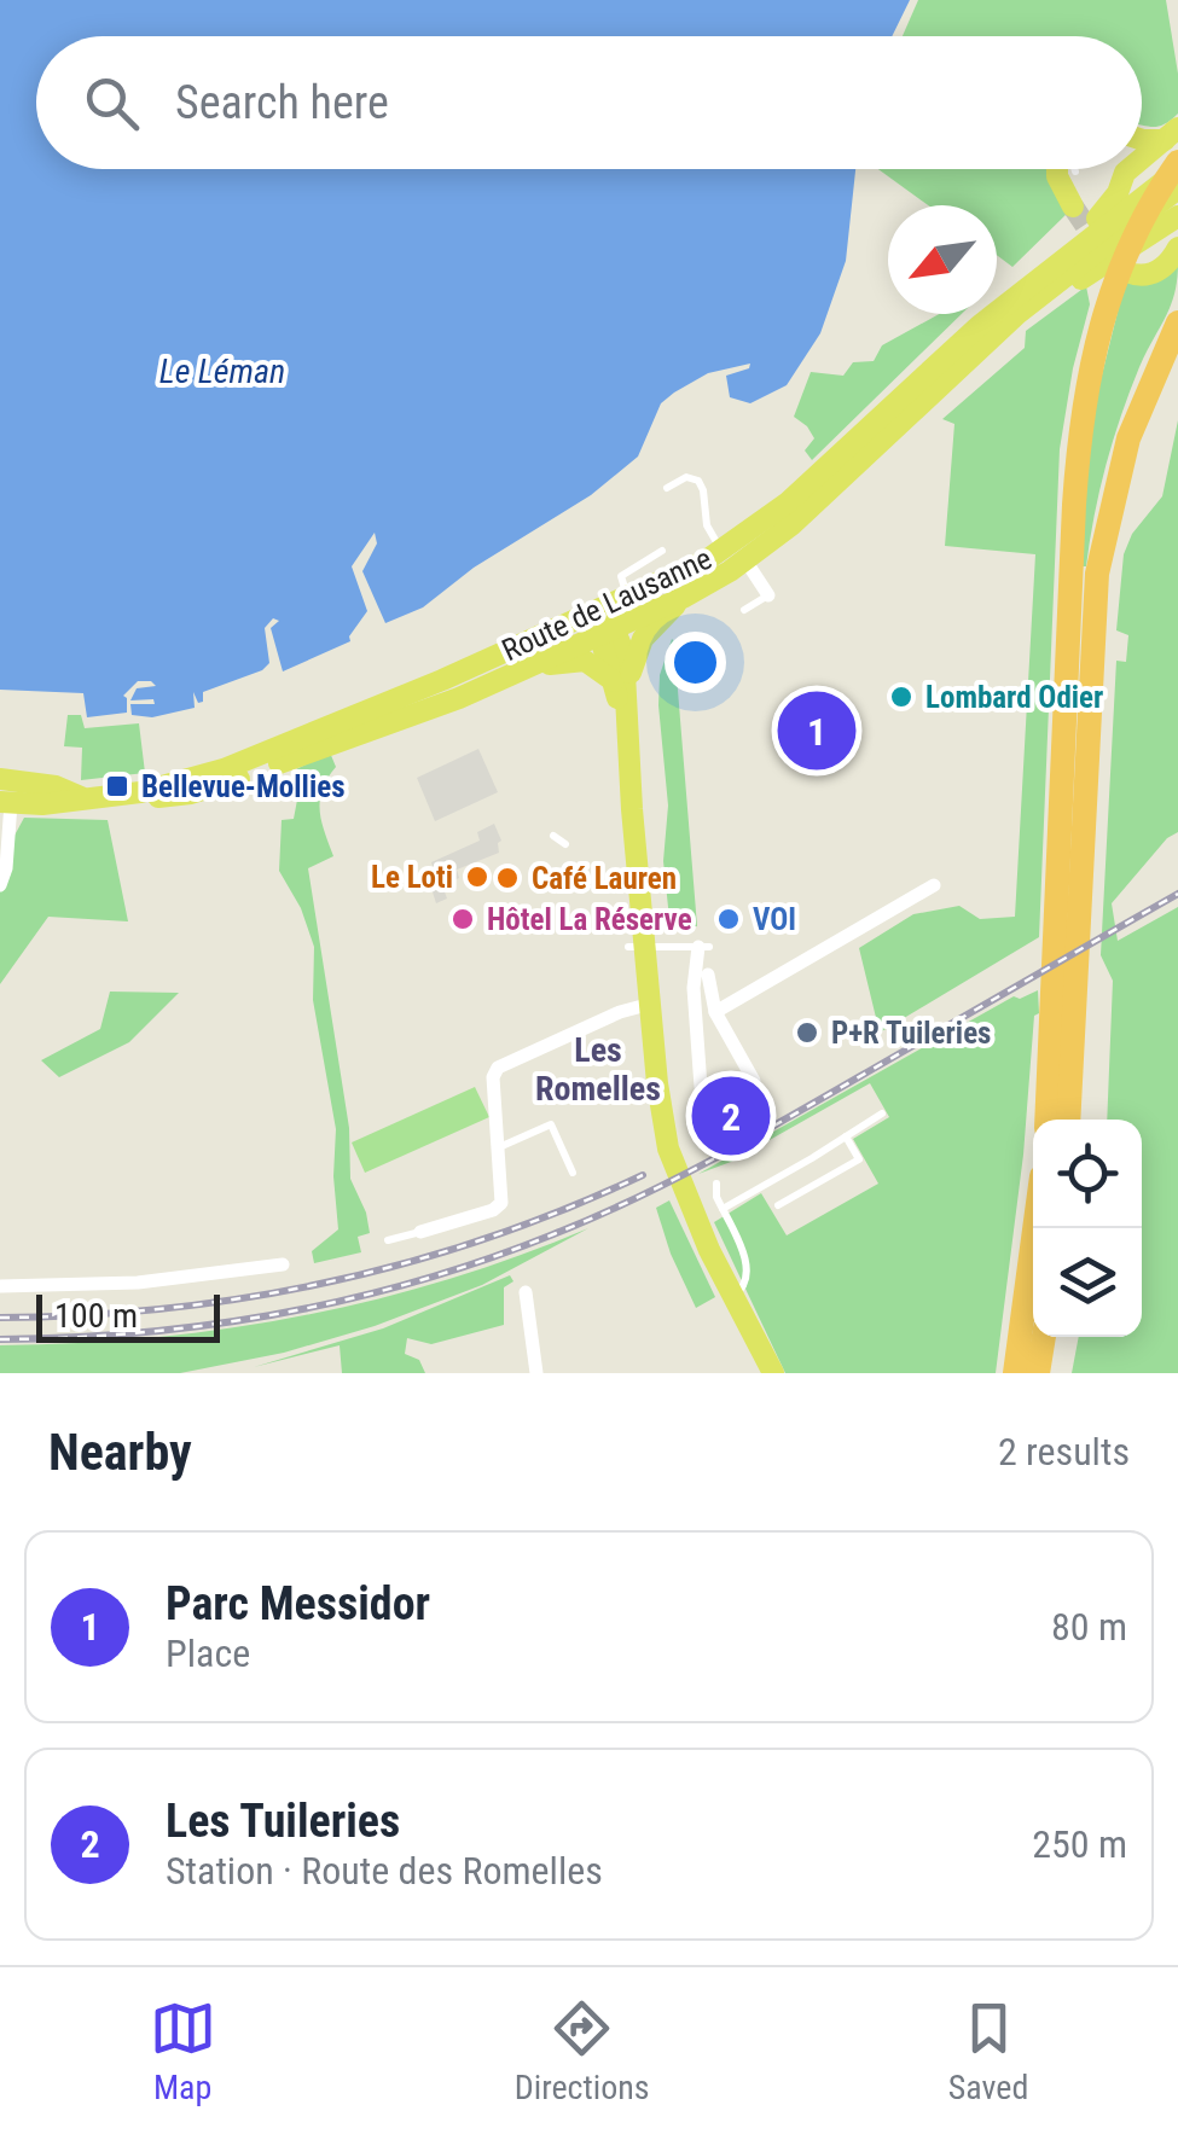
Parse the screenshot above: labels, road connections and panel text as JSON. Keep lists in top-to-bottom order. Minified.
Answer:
{"streets":{"main road":["Route de Lausanne"]},"districts":["Les Romelles"],"water":["Le Léman"],"places":{"other":["Lombard Odier","Le Loti","Café Lauren","Hôtel La Réserve","VOI","P+R Tuileries"],"transit":["Bellevue-Mollies"]},"scale_bar":"100 m","north":"bottom left","page":{"search":"Search here","pins":["1","2"],"scale":"100 m","heading":["Nearby","2 results"],"list":[{"mark":"1","name":"Parc Messidor","note":"Place","value":"80 m"},{"mark":"2","name":"Les Tuileries","note":"Station · Route des Romelles","value":"250 m"}],"nav":["Map","Directions","Saved"]}}
